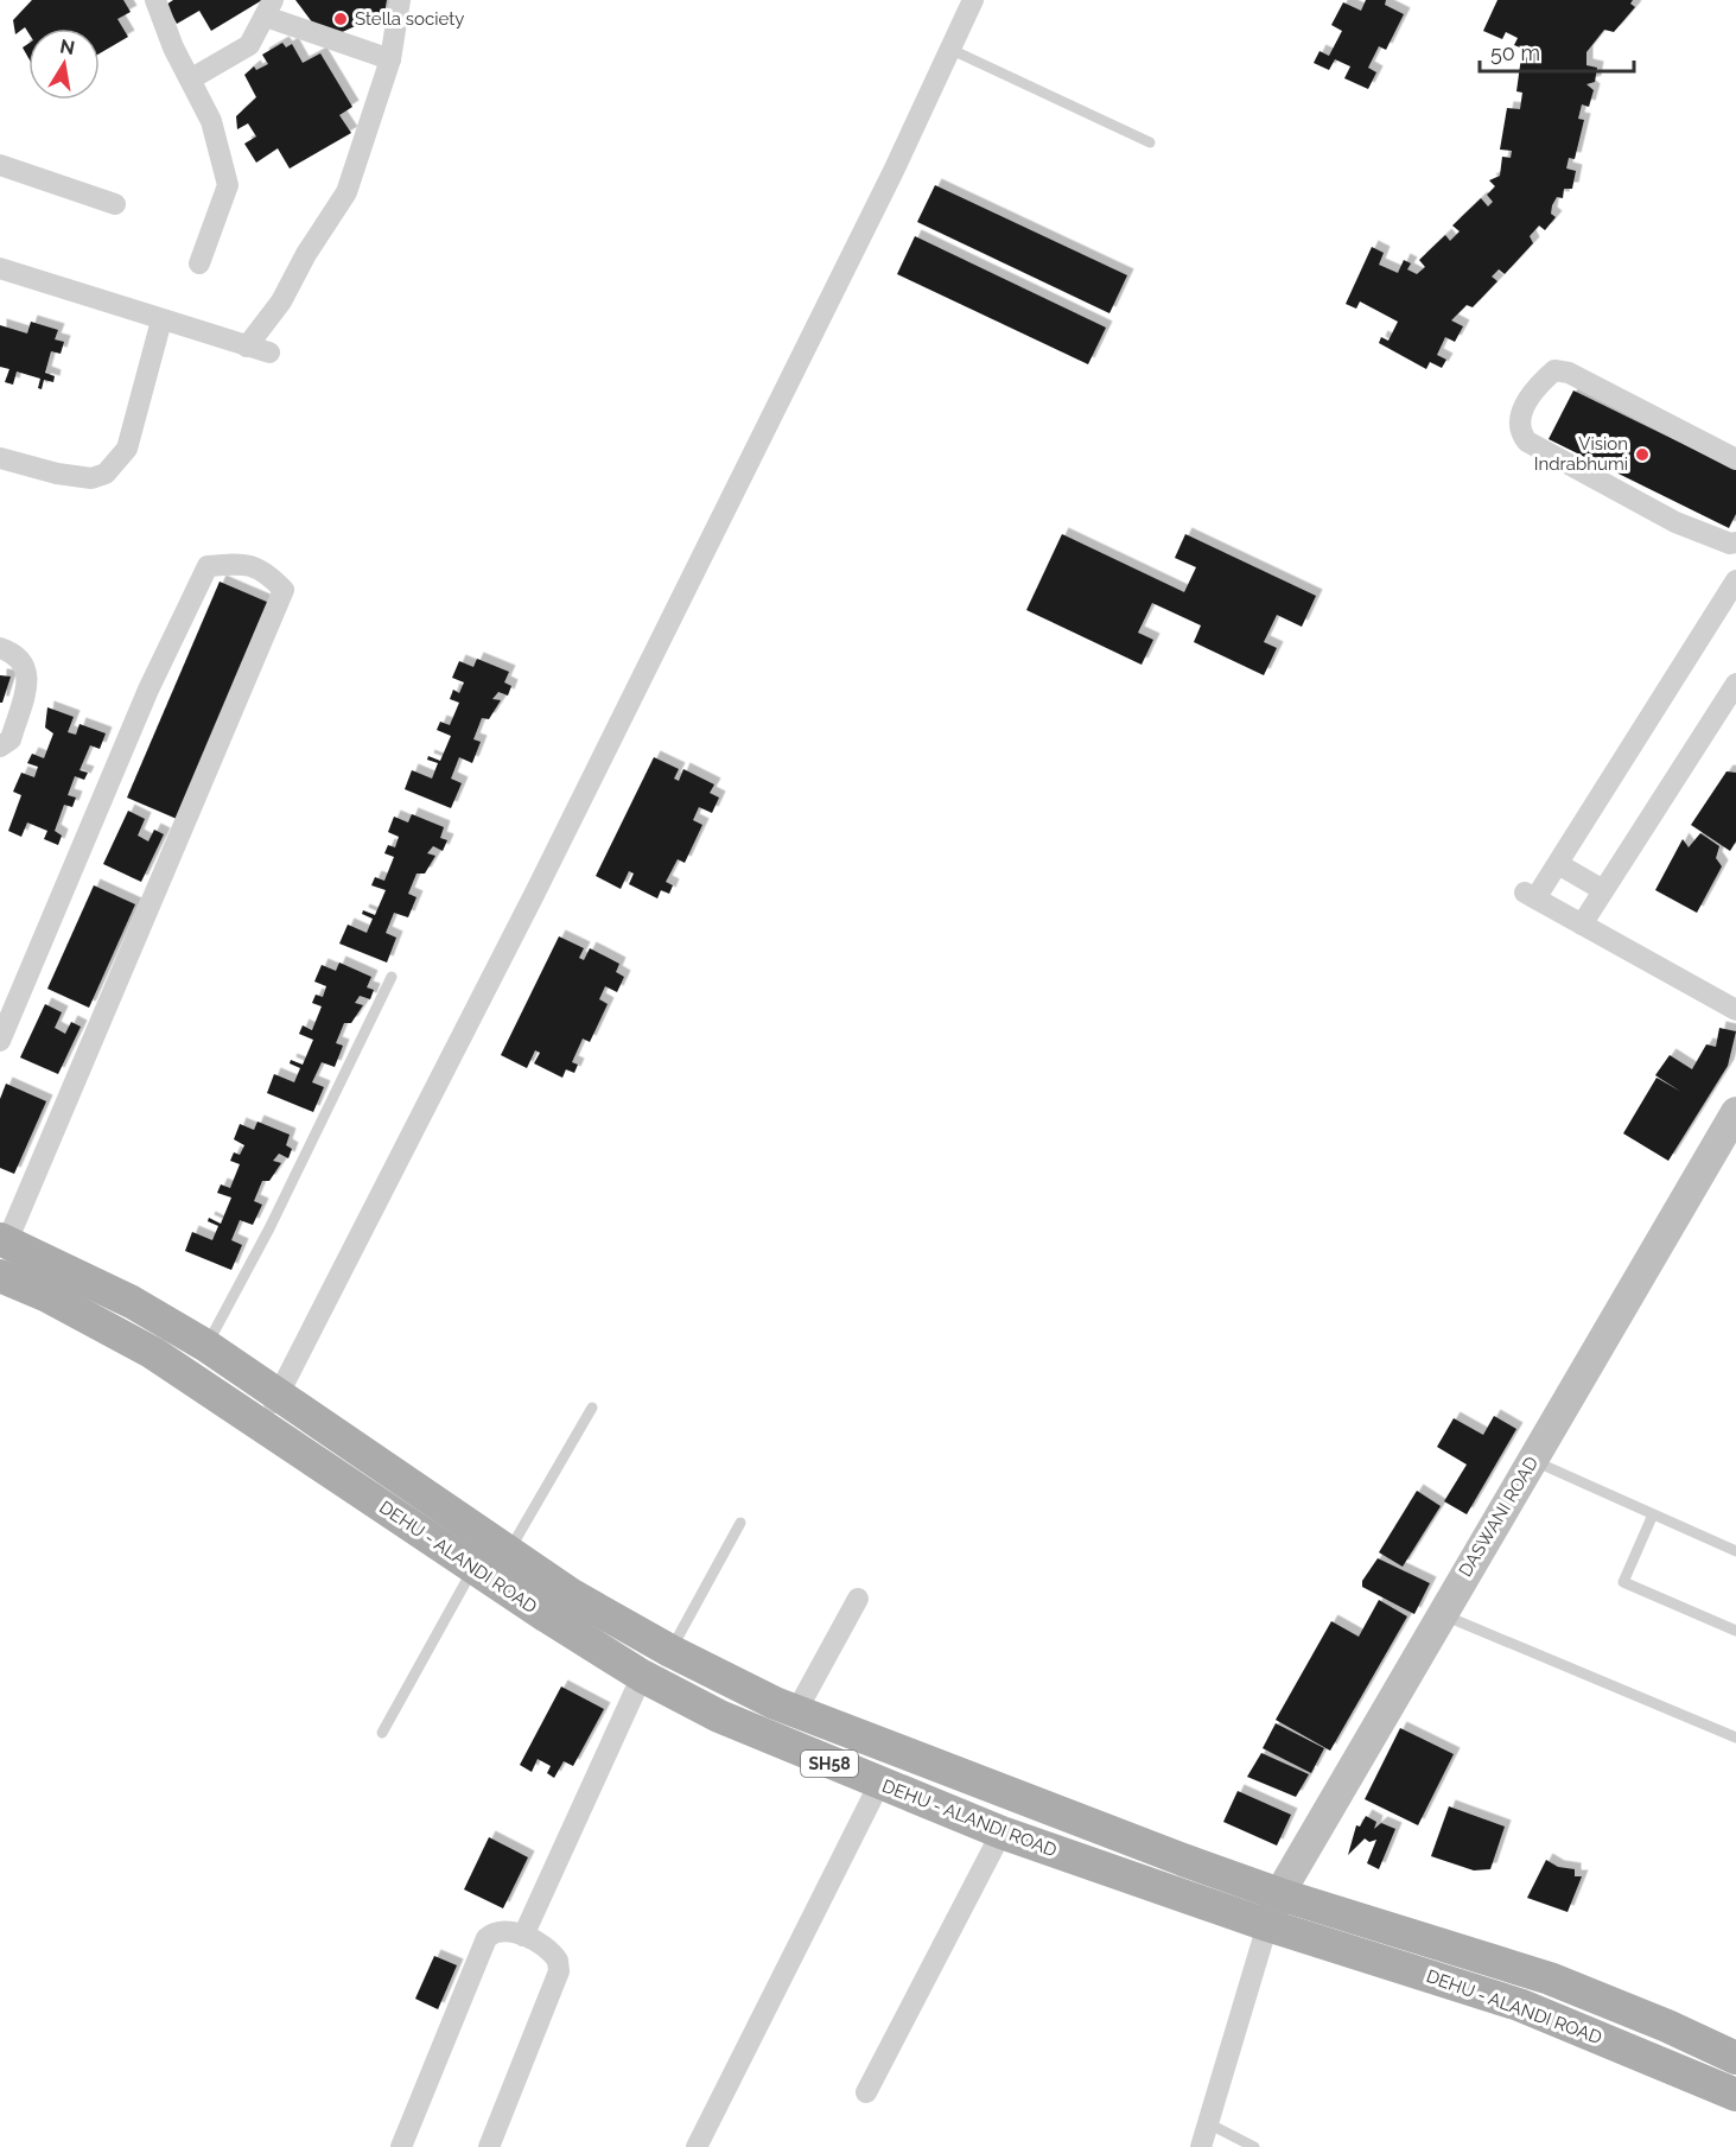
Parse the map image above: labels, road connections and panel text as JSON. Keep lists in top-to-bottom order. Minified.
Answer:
{"streets":{"main road":["DEHU - ALANDI ROAD","SH58"],"street":["DASWANI ROAD"]},"crossings":[["DASWANI ROAD","DEHU - ALANDI ROAD"]],"places":["Stella society","Vision Indrabhumi"],"scale_bar":"50 m","north":"top"}
